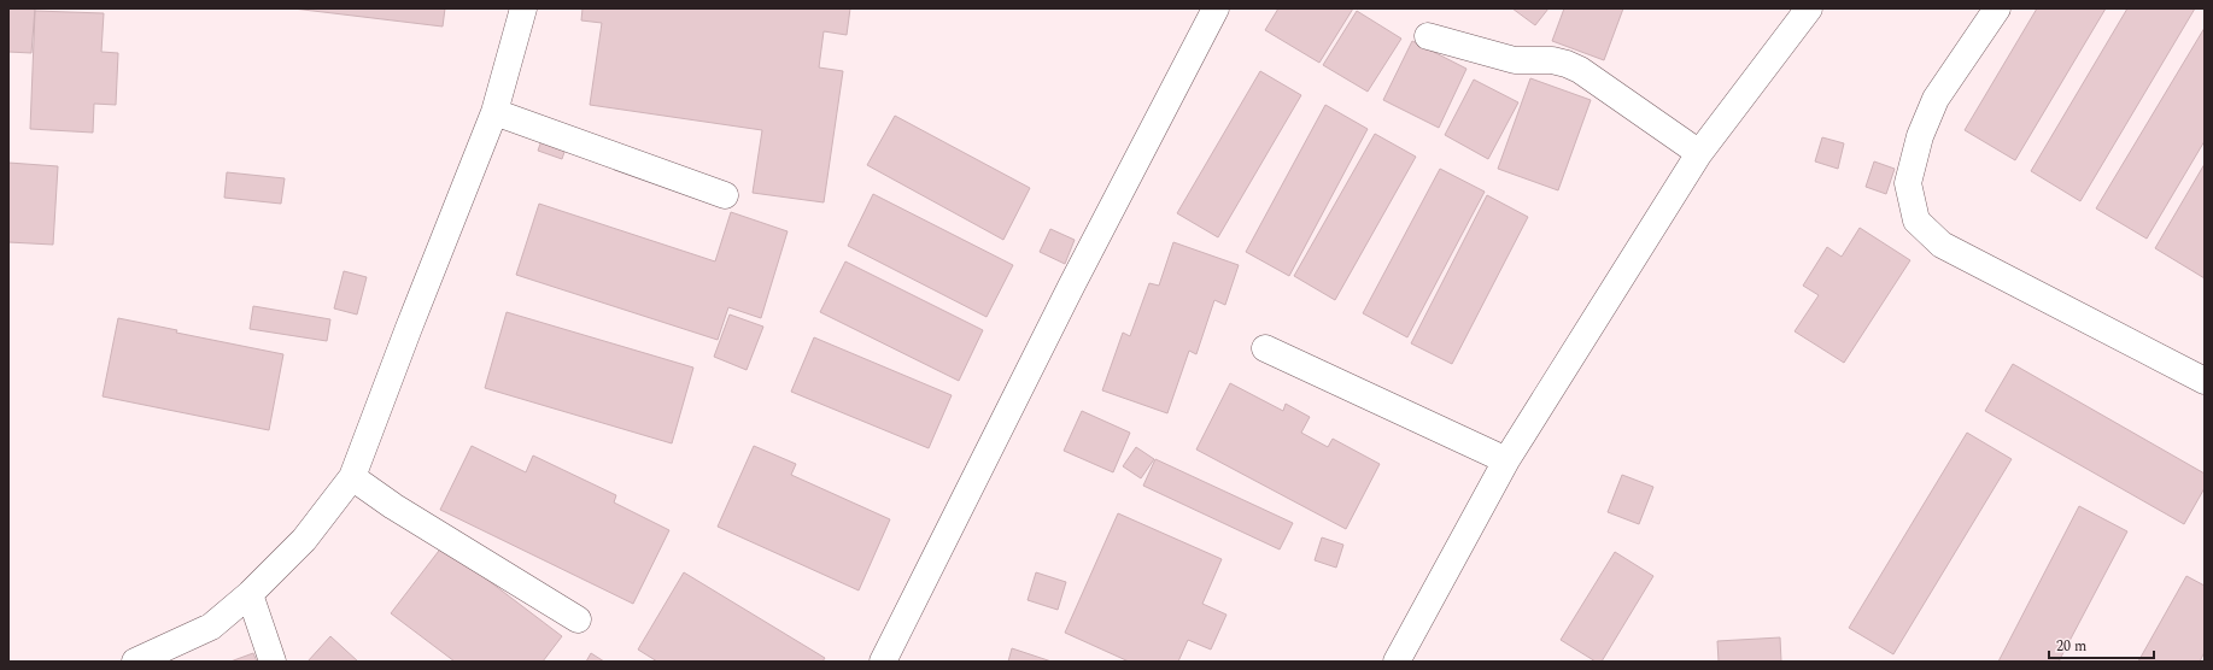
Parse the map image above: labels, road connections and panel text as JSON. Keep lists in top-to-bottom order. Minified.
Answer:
{"scale_bar":"20 m"}
